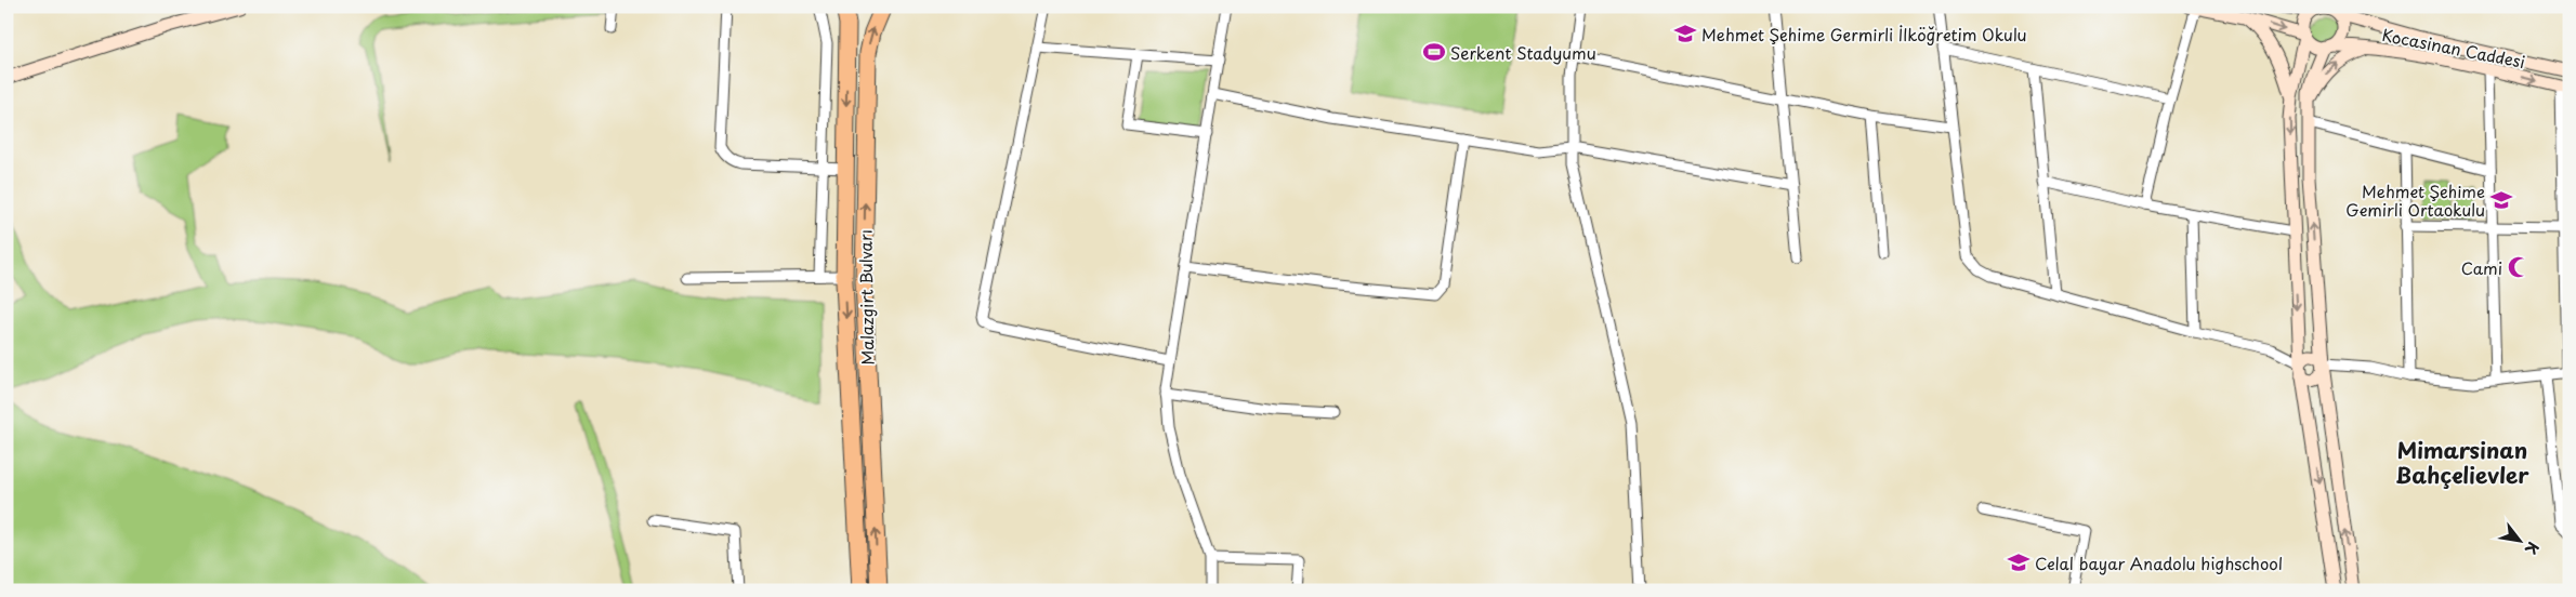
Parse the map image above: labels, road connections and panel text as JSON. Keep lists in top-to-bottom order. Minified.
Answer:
{"streets":{"highway":["Malazgirt Bulvarı"],"main road":["Kocasinan Caddesi"]},"districts":["Mimarsinan Bahçelievler"],"places":{"school or university":["Mehmet Şehime Germirli İlköğretim Okulu","Mehmet Şehime Gemirli Ortaokulu","Celal bayar Anadolu highschool"],"sports":["Serkent Stadyumu"],"mosque":["Cami"]},"north":"bottom right"}
